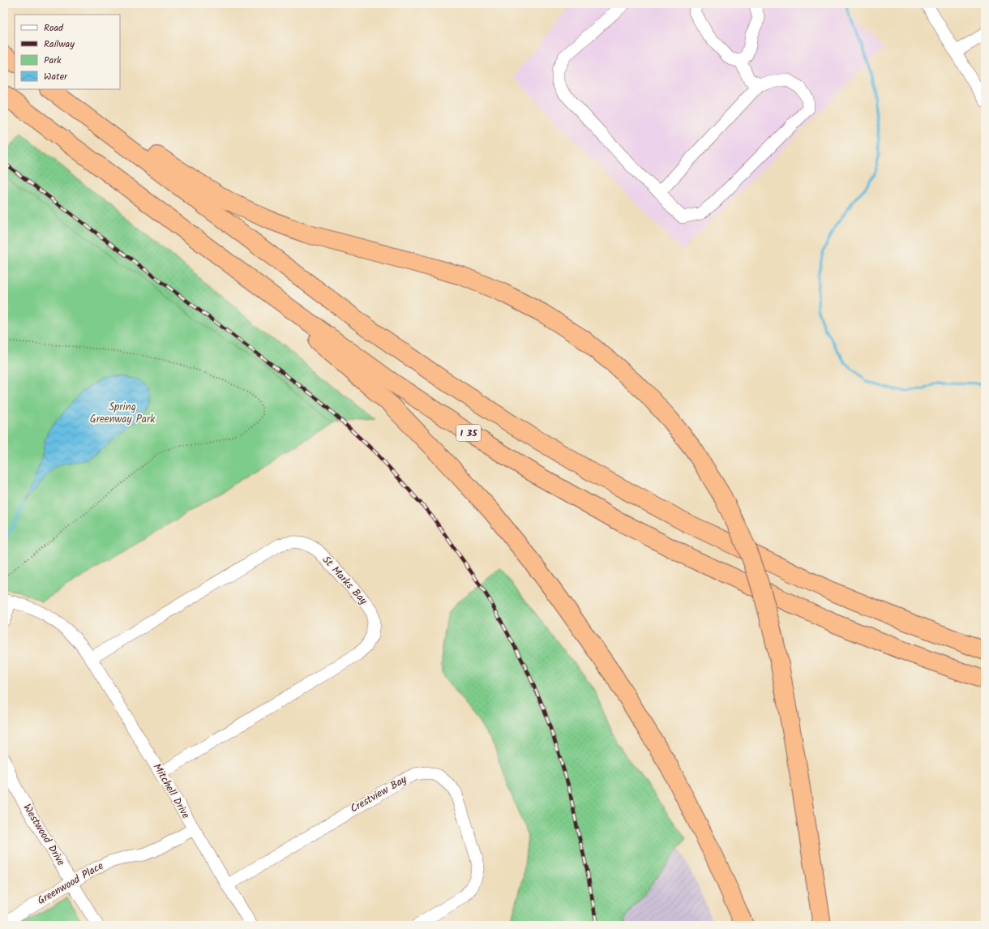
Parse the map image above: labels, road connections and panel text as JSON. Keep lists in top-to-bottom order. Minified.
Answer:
{"streets":{"highway":["I 35"],"street":["St Marks Bay","Mitchell Drive","Crestview Bay","Westwood Drive","Greenwood Place"]},"crossings":[["St Marks Bay","Mitchell Drive"],["Mitchell Drive","Crestview Bay"],["Mitchell Drive","Greenwood Place"],["Westwood Drive","Greenwood Place"]],"parks":["Spring Greenway Park"],"legend":["Road","Railway","Park","Water"]}
